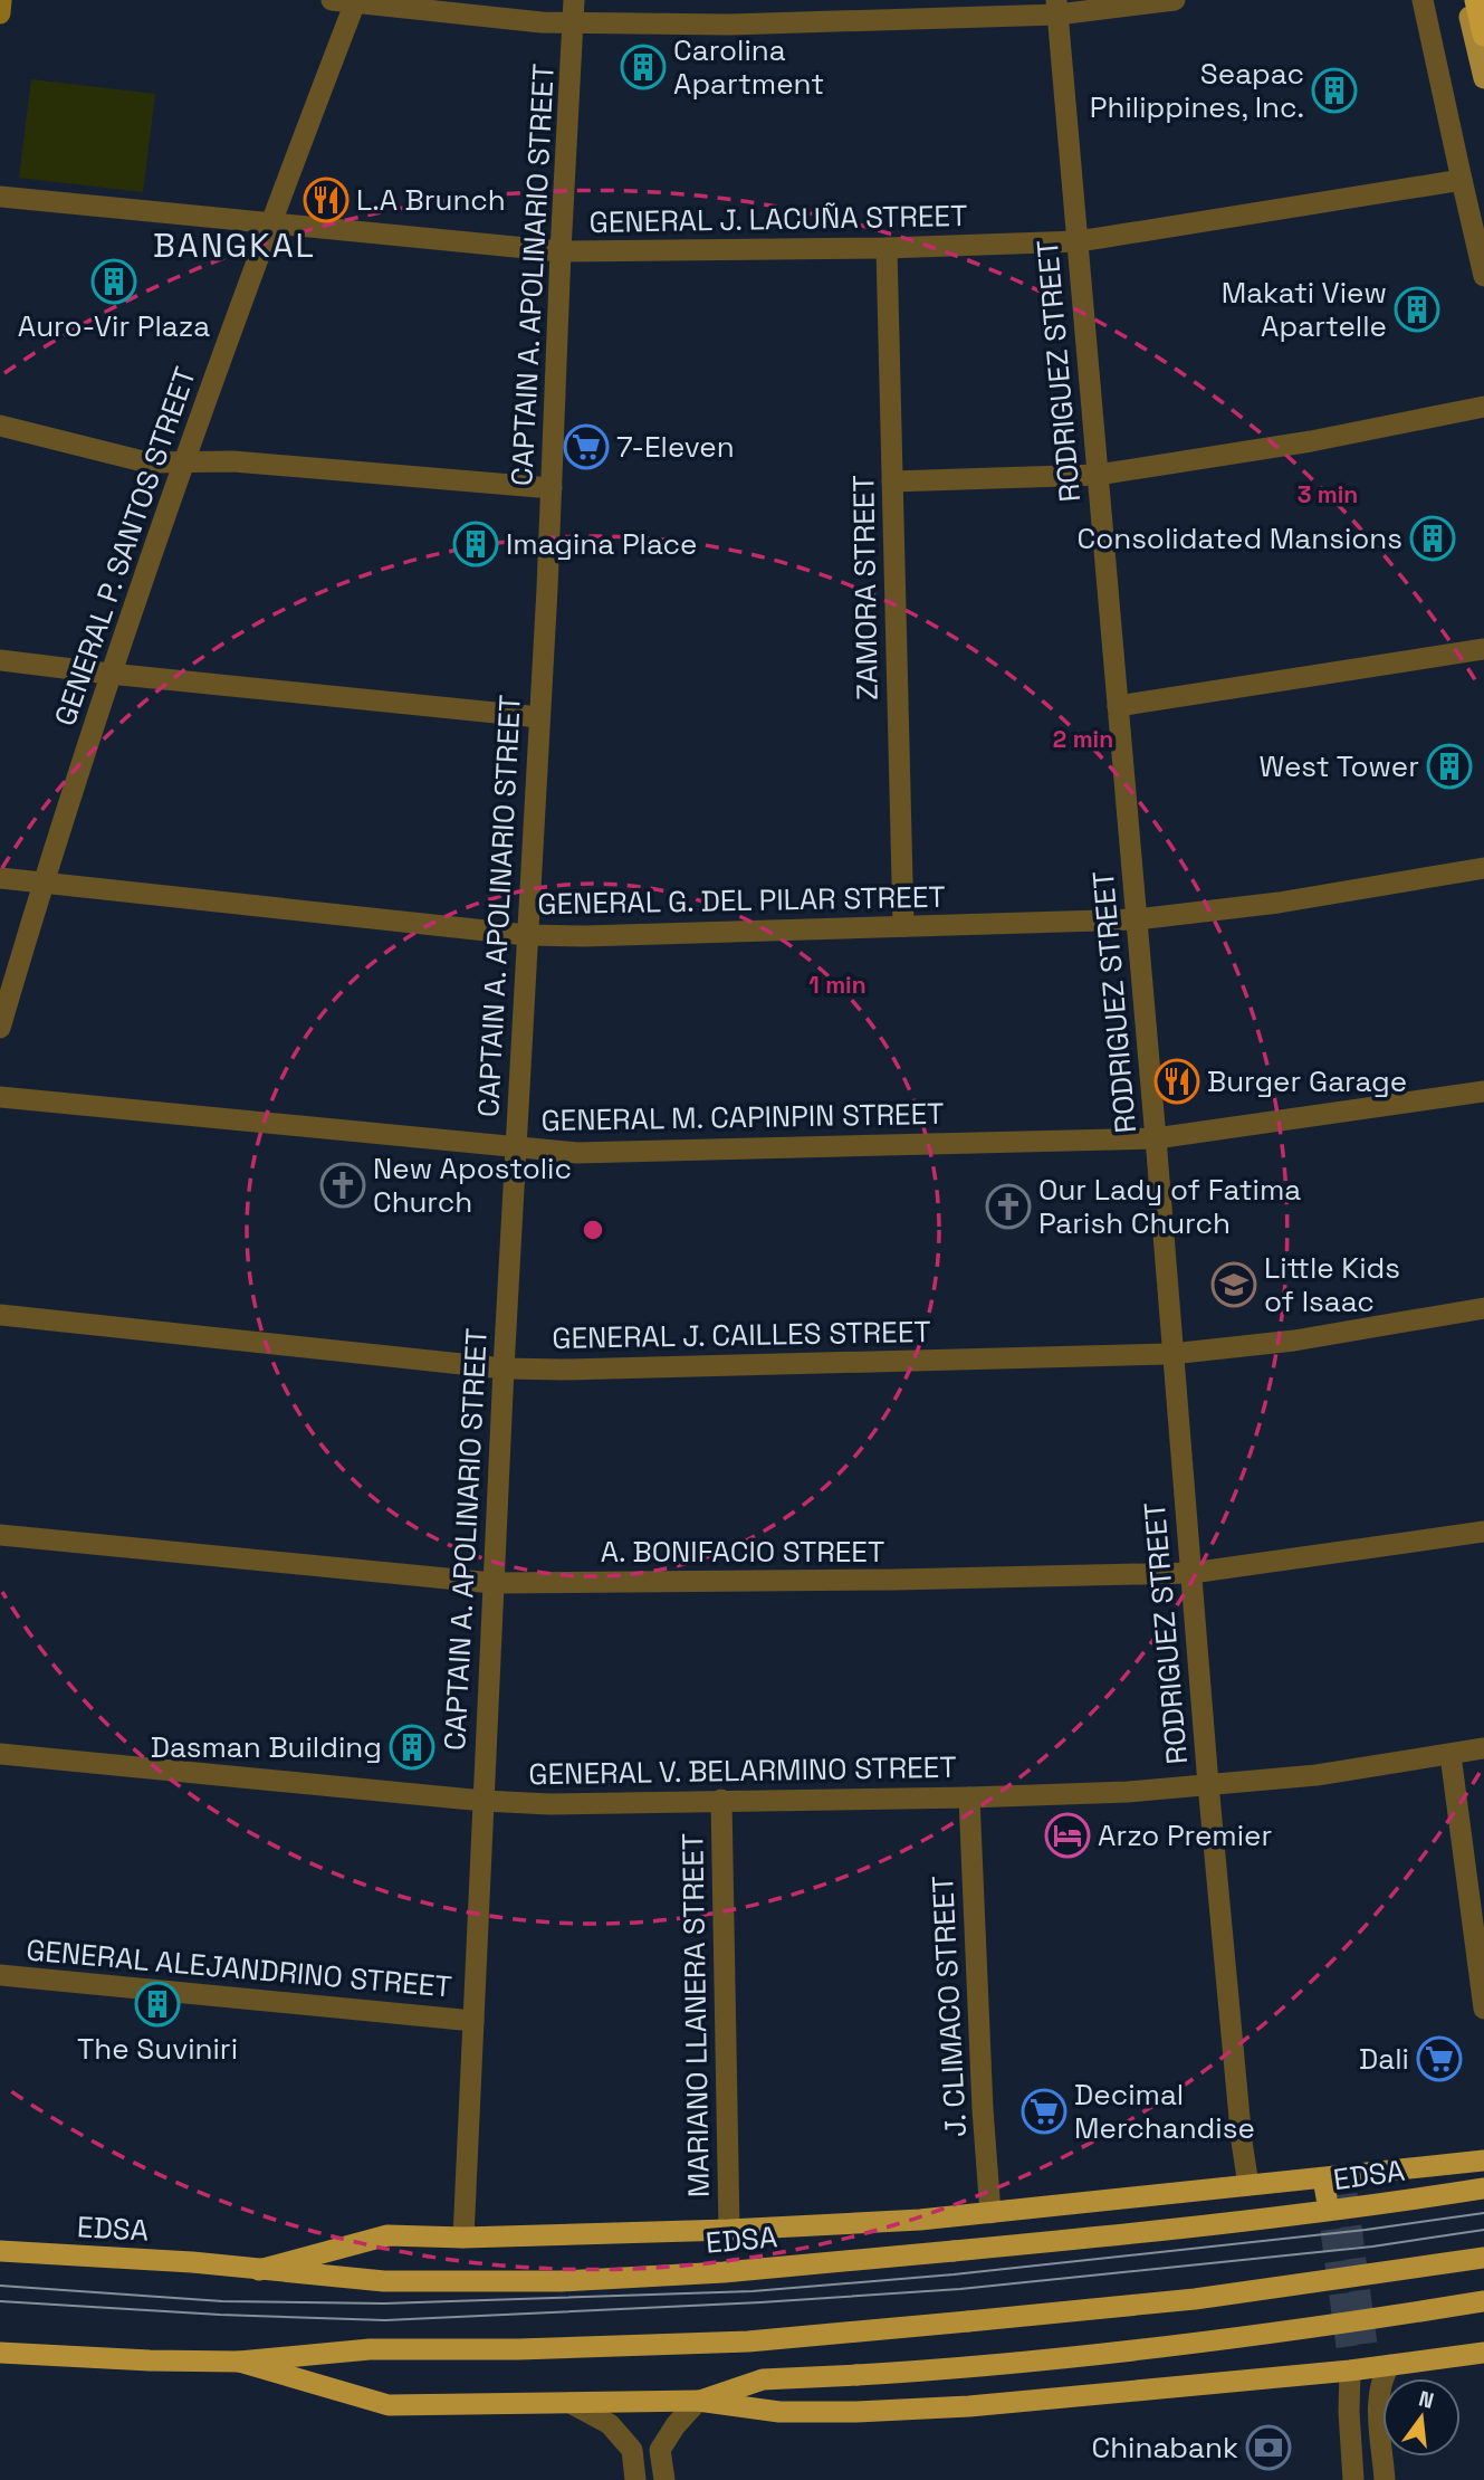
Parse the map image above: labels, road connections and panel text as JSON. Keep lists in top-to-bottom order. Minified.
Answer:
{"streets":{"highway":["EDSA"],"street":["GENERAL J. LACUÑA STREET","CAPTAIN A. APOLINARIO STREET","RODRIGUEZ STREET","GENERAL P. SANTOS STREET","ZAMORA STREET","GENERAL G. DEL PILAR STREET","GENERAL M. CAPINPIN STREET","GENERAL J. CAILLES STREET","A. BONIFACIO STREET","GENERAL V. BELARMINO STREET","GENERAL ALEJANDRINO STREET","J. CLIMACO STREET","MARIANO LLANERA STREET"]},"crossings":[["GENERAL J. LACUÑA STREET","CAPTAIN A. APOLINARIO STREET"],["GENERAL J. LACUÑA STREET","RODRIGUEZ STREET"],["GENERAL J. LACUÑA STREET","GENERAL P. SANTOS STREET"],["GENERAL J. LACUÑA STREET","ZAMORA STREET"],["CAPTAIN A. APOLINARIO STREET","GENERAL G. DEL PILAR STREET"],["CAPTAIN A. APOLINARIO STREET","GENERAL M. CAPINPIN STREET"],["CAPTAIN A. APOLINARIO STREET","GENERAL J. CAILLES STREET"],["CAPTAIN A. APOLINARIO STREET","A. BONIFACIO STREET"],["CAPTAIN A. APOLINARIO STREET","GENERAL V. BELARMINO STREET"],["CAPTAIN A. APOLINARIO STREET","GENERAL ALEJANDRINO STREET"],["RODRIGUEZ STREET","GENERAL G. DEL PILAR STREET"],["RODRIGUEZ STREET","GENERAL M. CAPINPIN STREET"],["RODRIGUEZ STREET","GENERAL J. CAILLES STREET"],["RODRIGUEZ STREET","A. BONIFACIO STREET"],["RODRIGUEZ STREET","GENERAL V. BELARMINO STREET"],["GENERAL P. SANTOS STREET","GENERAL G. DEL PILAR STREET"],["ZAMORA STREET","GENERAL G. DEL PILAR STREET"],["GENERAL V. BELARMINO STREET","J. CLIMACO STREET"],["GENERAL V. BELARMINO STREET","MARIANO LLANERA STREET"]],"districts":["BANGKAL"],"places":{"building":["Carolina Apartment","Seapac Philippines, Inc.","Auro-Vir Plaza","Makati View Apartelle","Consolidated Mansions","Imagina Place","West Tower","Dasman Building","The Suviniri"],"restaurant":["L.A Brunch","Burger Garage"],"supermarket":["7-Eleven","Dali","Decimal Merchandise"],"church":["New Apostolic Church","Our Lady of Fatima Parish Church"],"school or university":["Little Kids of Isaac"],"hotel":["Arzo Premier"],"bank":["Chinabank"]},"north":"top","rings":["3 min","2 min","1 min"]}
